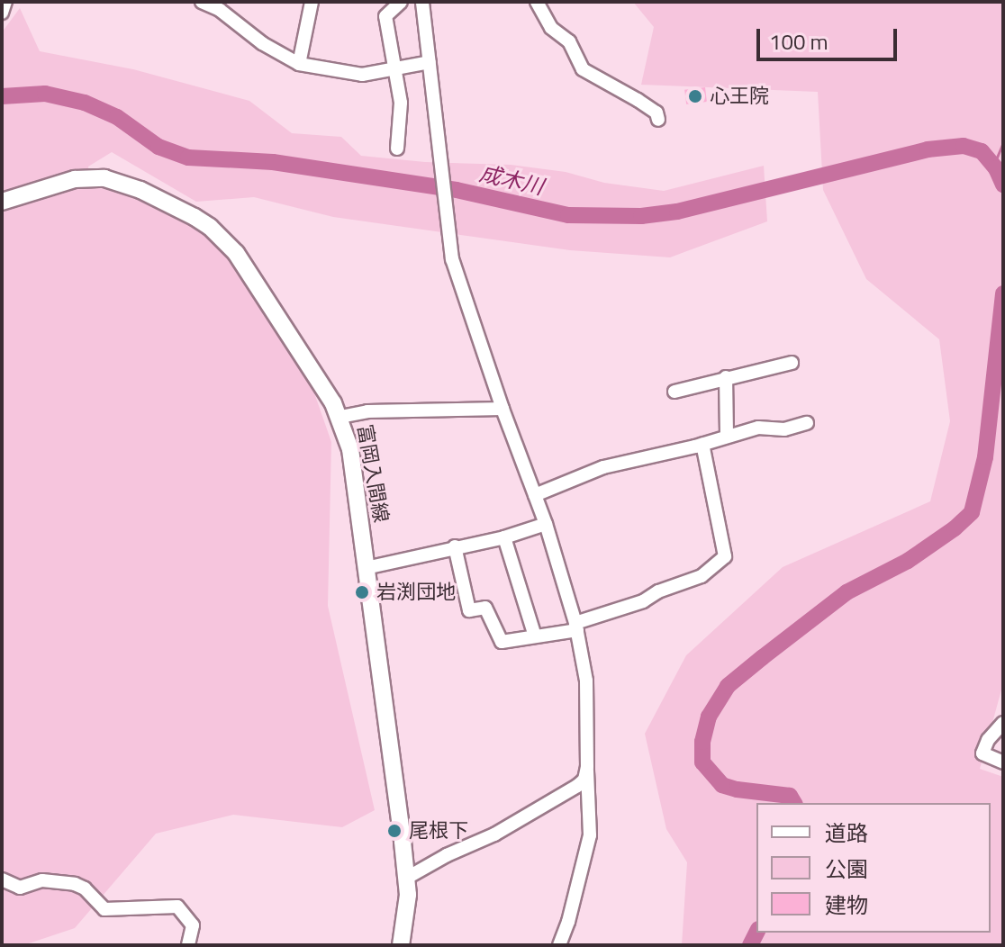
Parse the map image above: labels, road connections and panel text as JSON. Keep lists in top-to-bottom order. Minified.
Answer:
{"streets":{"main road":["富岡入間線"]},"water":["成木川"],"places":["心王院","岩渕団地","尾根下"],"legend":["道路","公園","建物"],"scale_bar":"100 m"}
